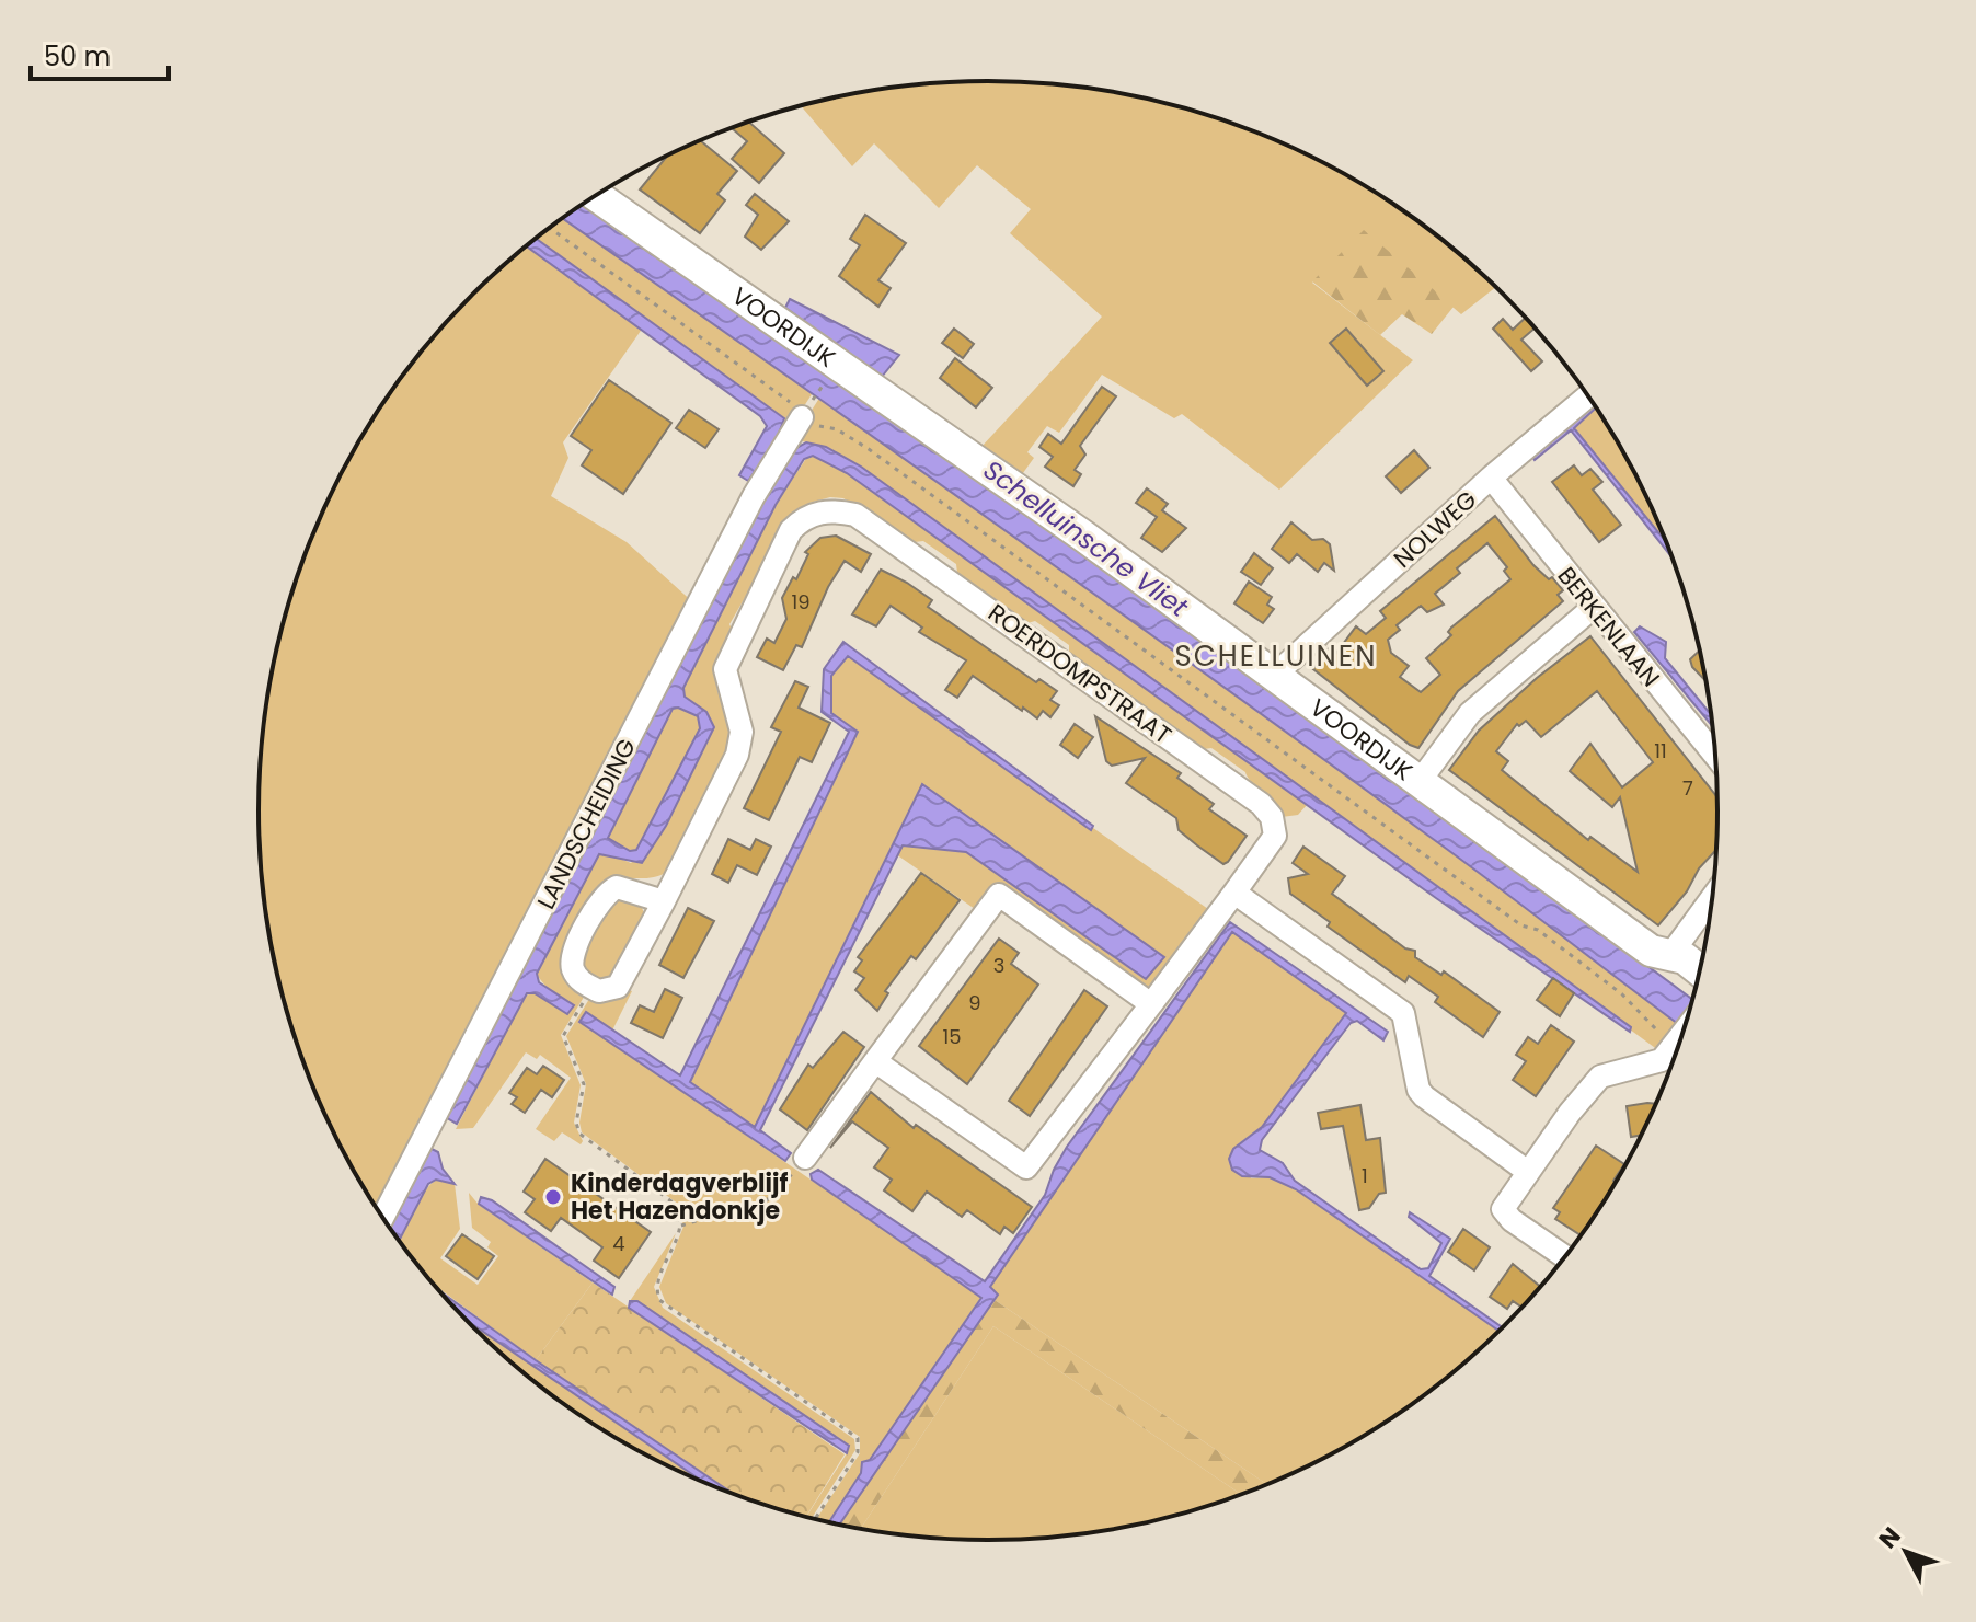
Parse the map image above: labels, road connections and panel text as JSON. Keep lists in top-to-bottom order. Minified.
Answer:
{"streets":{"street":["VOORDIJK","NOLWEG","BERKENLAAN","ROERDOMPSTRAAT","LANDSCHEIDING"]},"crossings":[["VOORDIJK","NOLWEG"],["NOLWEG","BERKENLAAN"]],"districts":["SCHELLUINEN"],"water":["Schelluinsche Vliet"],"places":["Kinderdagverblijf Het Hazendonkje"],"house_numbers":["19","11","7","3","9","15","1","4"],"scale_bar":"50 m","north":"top left"}
